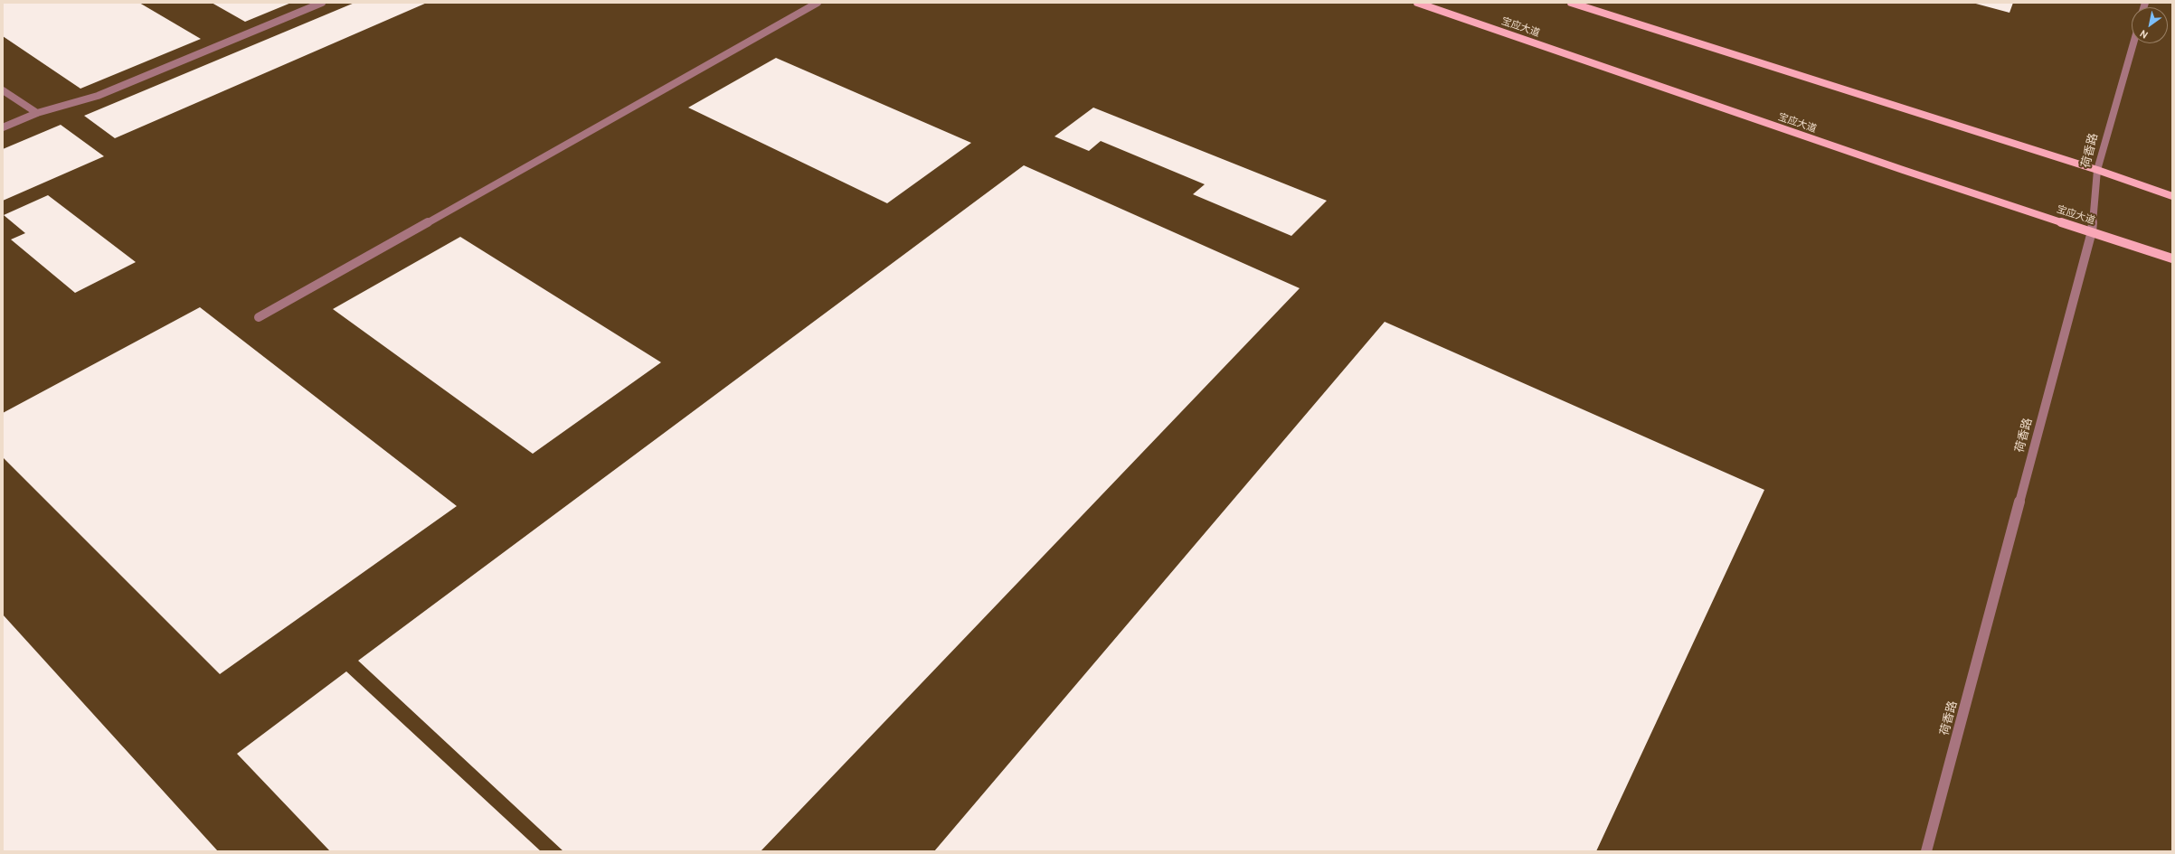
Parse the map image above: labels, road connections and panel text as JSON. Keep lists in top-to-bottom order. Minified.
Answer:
{"streets":{"main road":["宝应大道"],"street":["荷香路"]},"crossings":[["宝应大道","荷香路"]],"north":"bottom left"}
